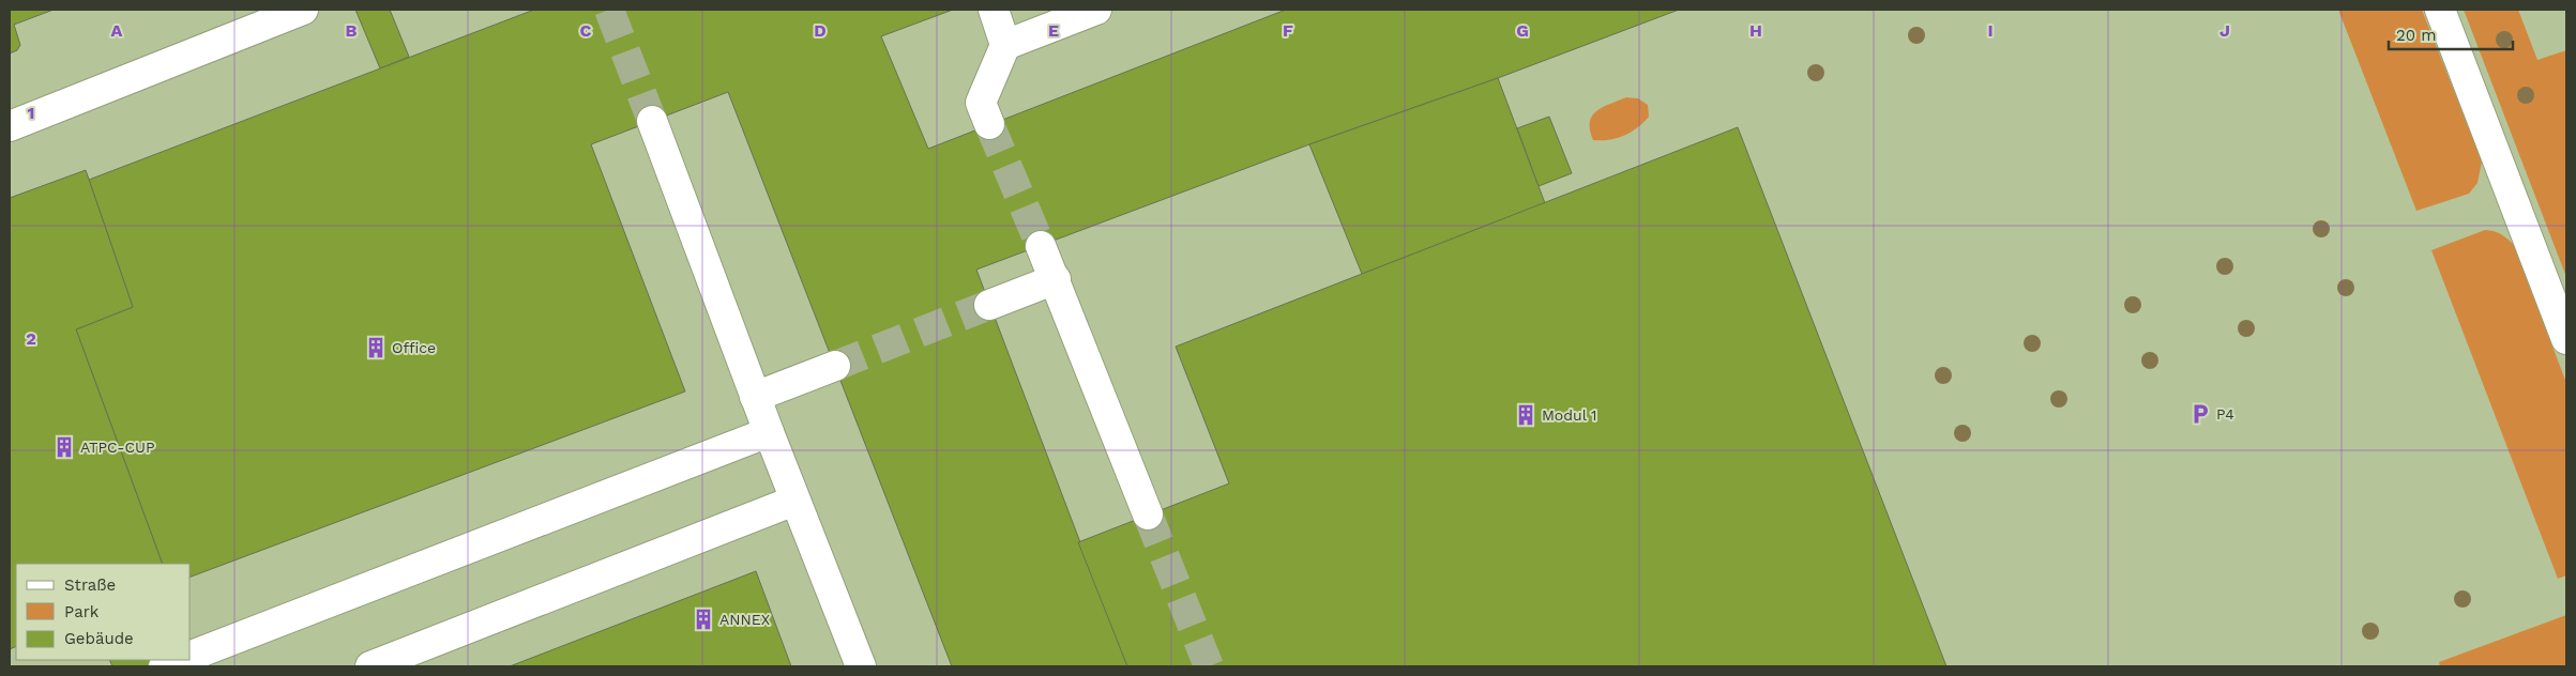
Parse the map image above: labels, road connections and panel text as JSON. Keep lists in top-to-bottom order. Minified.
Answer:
{"places":{"building":["Office","Modul 1","ATPC-CUP","ANNEX"],"parking":["P4"]},"legend":["Straße","Park","Gebäude"],"scale_bar":"20 m","grid":{"columns":["A","B","C","D","E","F","G","H","I","J"],"rows":["1","2"]}}
